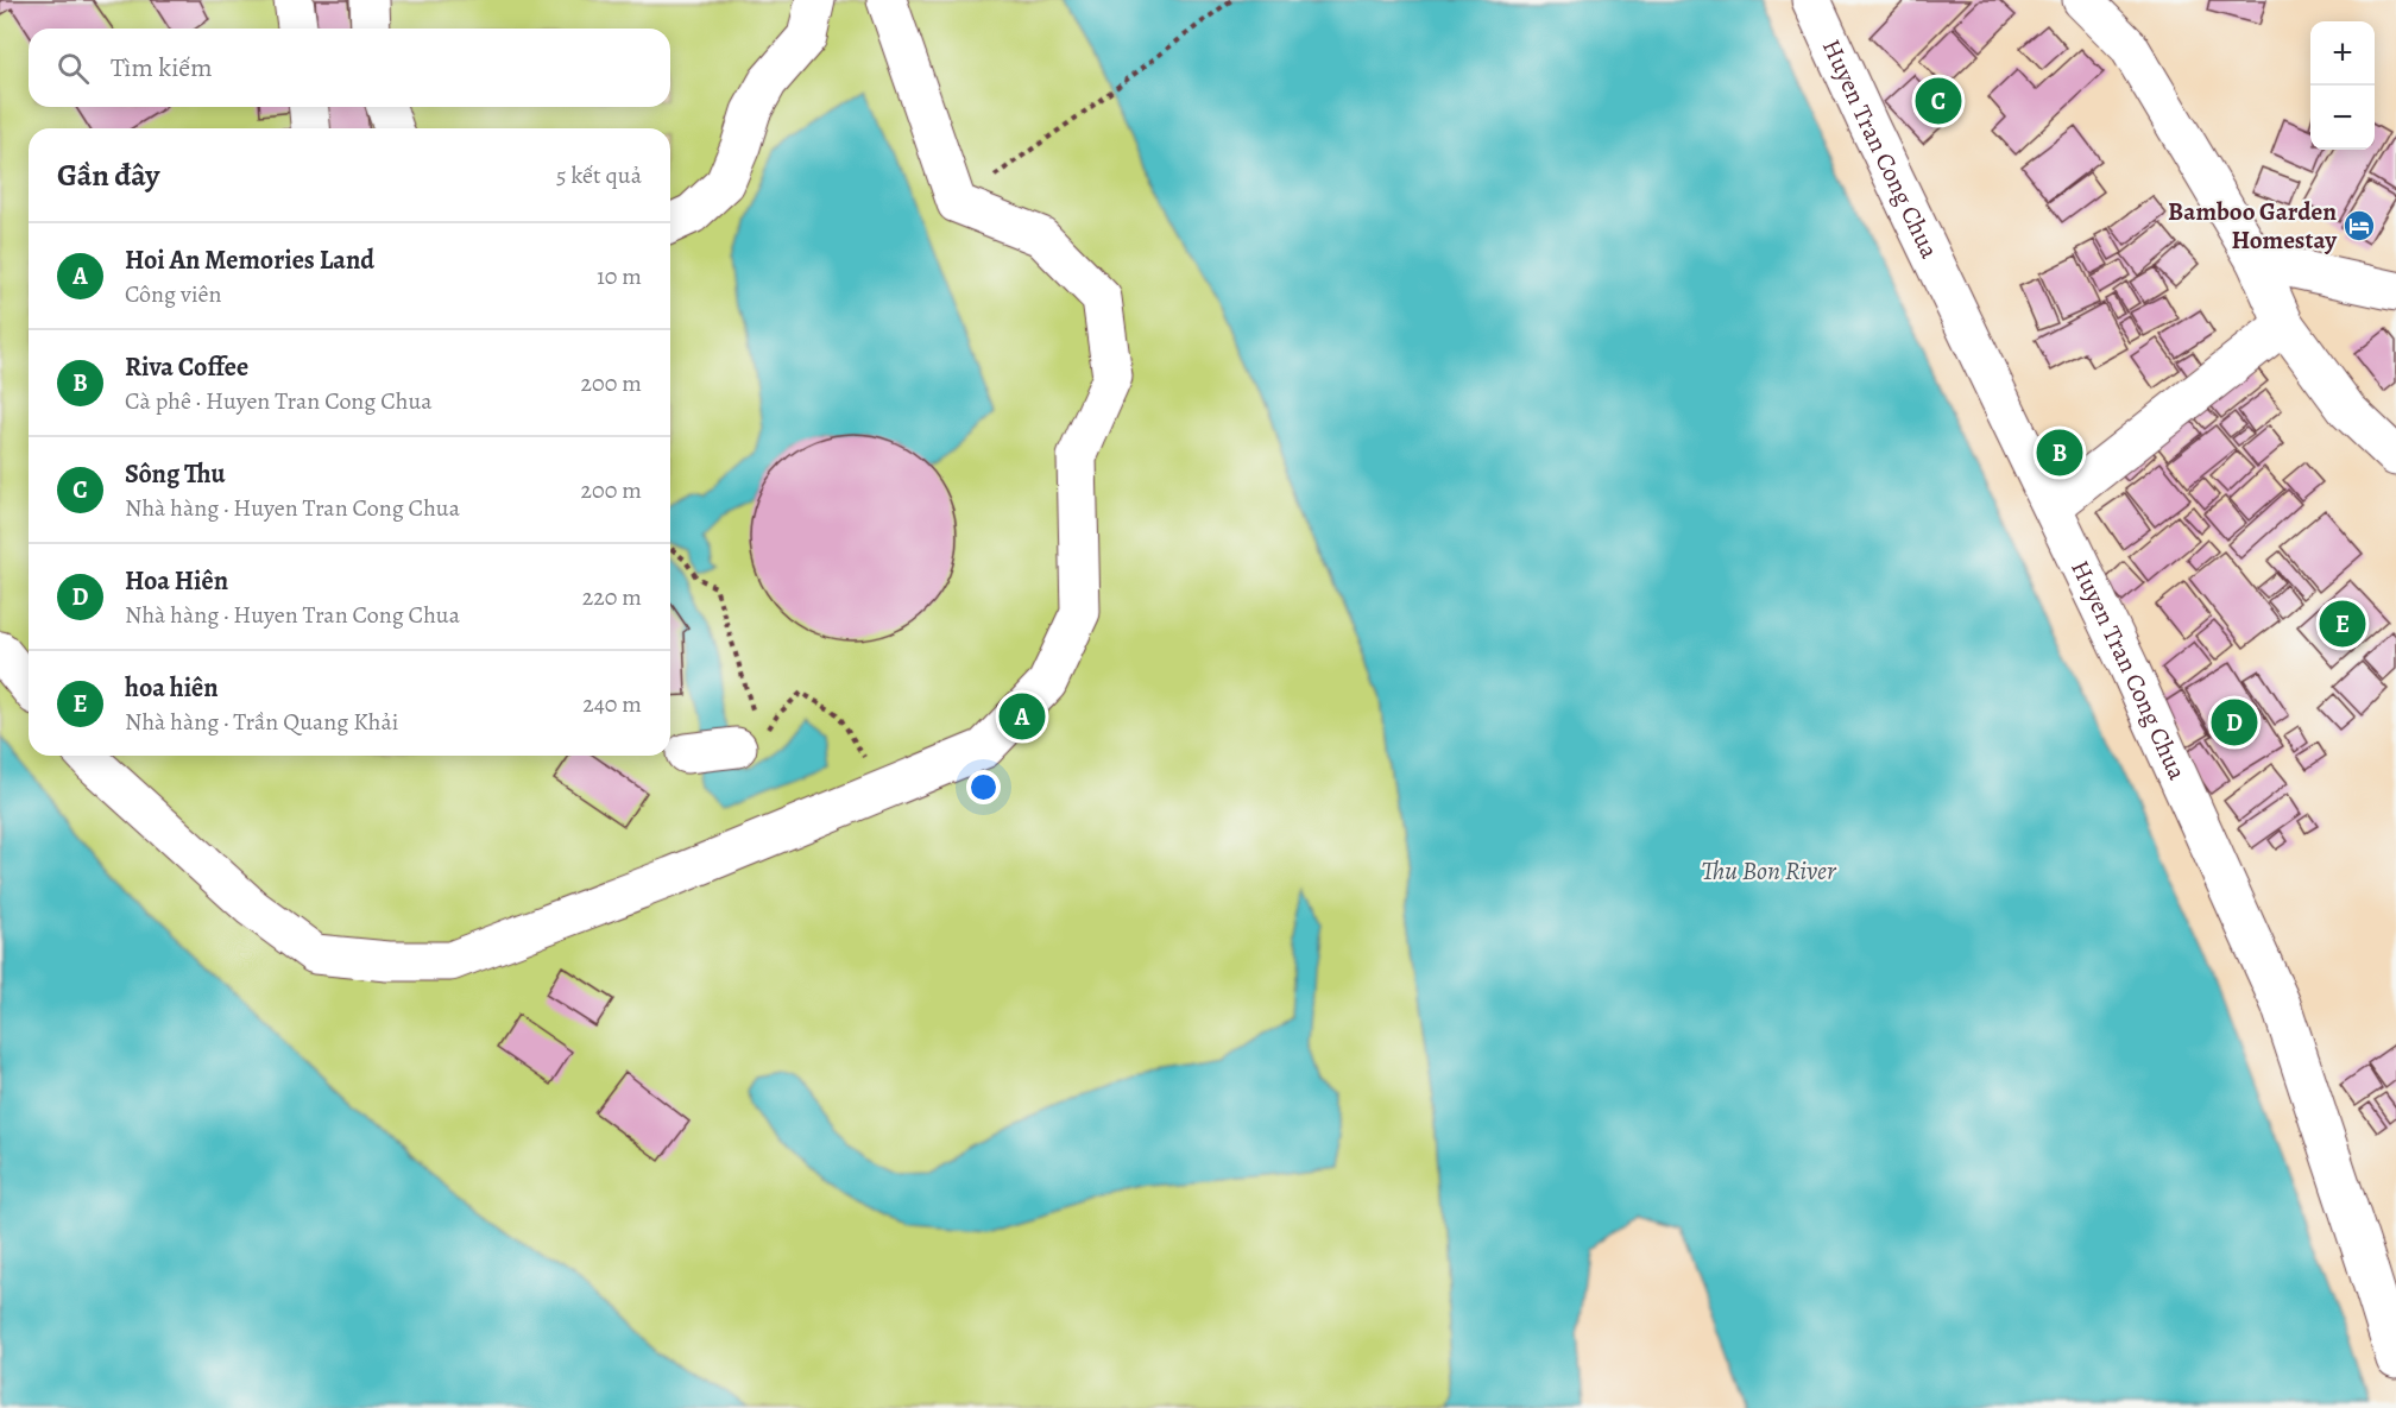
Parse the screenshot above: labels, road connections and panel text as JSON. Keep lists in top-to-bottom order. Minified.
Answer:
{"streets":{"street":["Huyen Tran Cong Chua"]},"water":["Thu Bon River"],"places":{"hotel":["Bamboo Garden Homestay"]},"page":{"map_buttons":["+","−"],"search":"Tìm kiếm","pins":["C","B","E","A","D"],"heading":["Gần đây","5 kết quả"],"list":[{"mark":"A","name":"Hoi An Memories Land","note":"Công viên","value":"10 m"},{"mark":"B","name":"Riva Coffee","note":"Cà phê · Huyen Tran Cong Chua","value":"200 m"},{"mark":"C","name":"Sông Thu","note":"Nhà hàng · Huyen Tran Cong Chua","value":"200 m"},{"mark":"D","name":"Hoa Hiên","note":"Nhà hàng · Huyen Tran Cong Chua","value":"220 m"},{"mark":"E","name":"hoa hiên","note":"Nhà hàng · Trần Quang Khải","value":"240 m"}]}}
